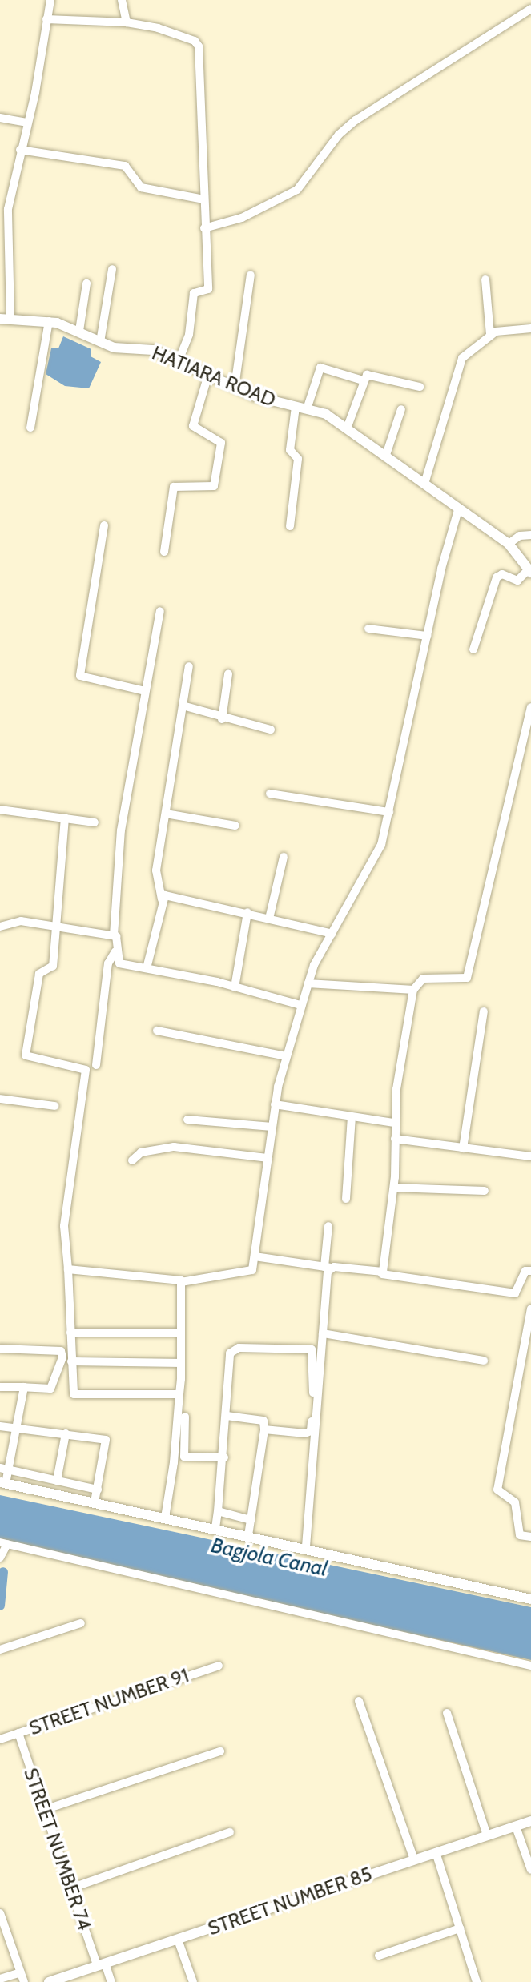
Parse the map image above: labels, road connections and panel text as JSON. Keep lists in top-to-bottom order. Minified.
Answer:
{"streets":{"street":["HATIARA ROAD","STREET NUMBER 91","STREET NUMBER 74","STREET NUMBER 85"]},"crossings":[["STREET NUMBER 91","STREET NUMBER 74"],["STREET NUMBER 74","STREET NUMBER 85"]],"water":["Bagjola Canal"]}
